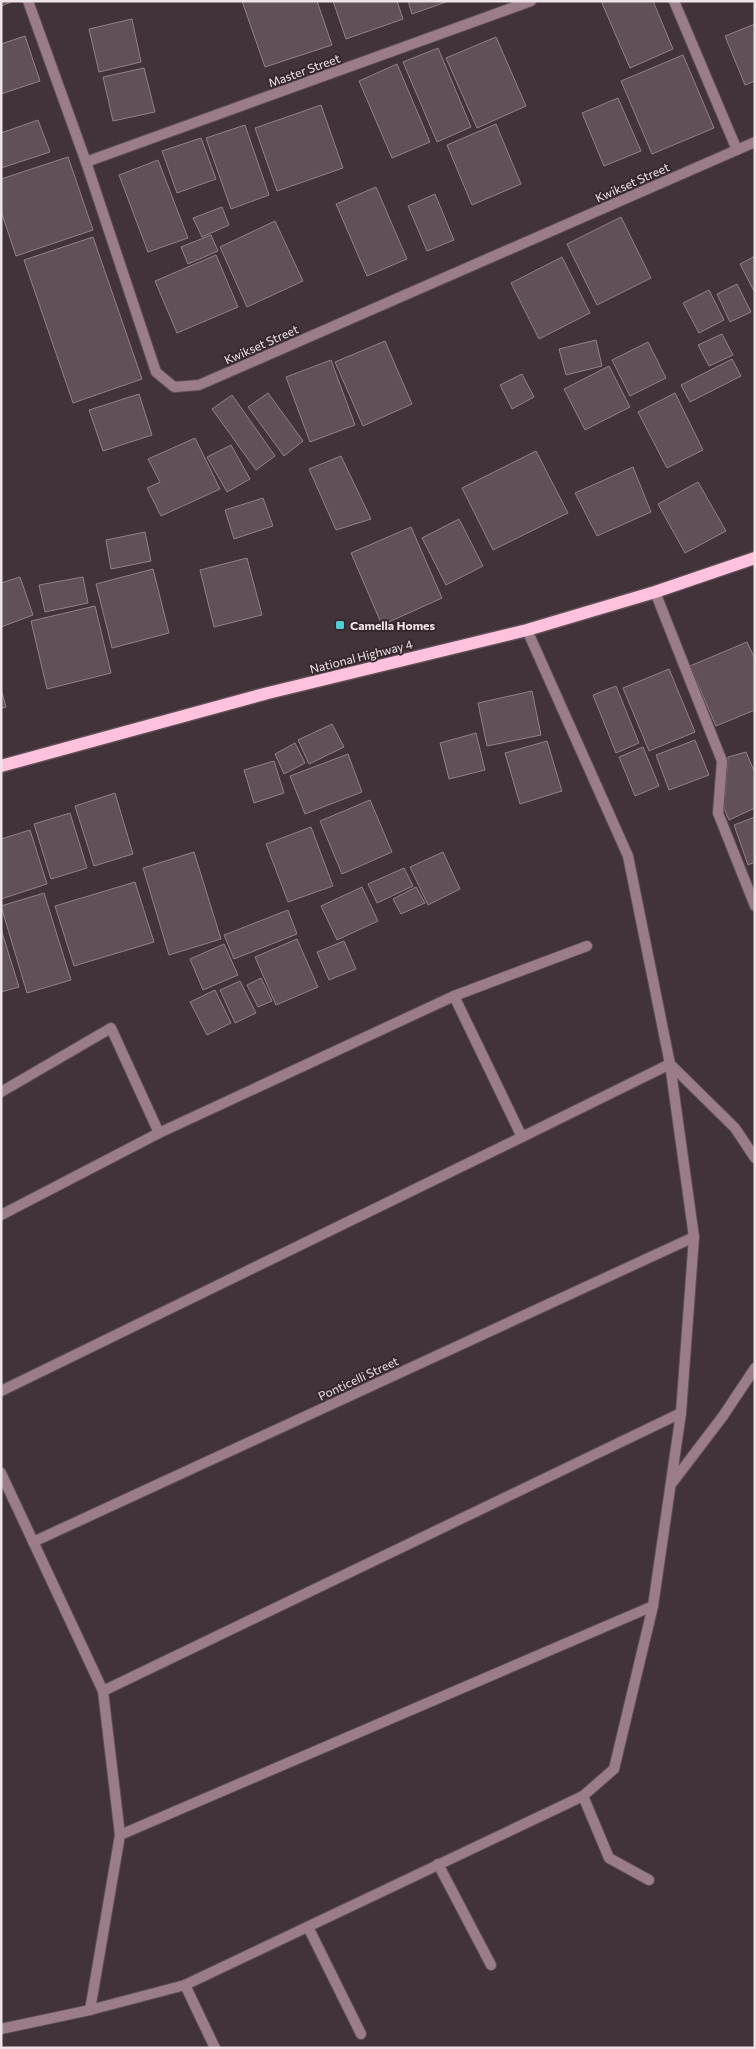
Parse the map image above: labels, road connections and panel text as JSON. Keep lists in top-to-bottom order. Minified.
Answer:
{"streets":{"main road":["National Highway 4"],"street":["Master Street","Kwikset Street","Ponticelli Street"]},"crossings":[["Master Street","Kwikset Street"]],"places":{"transit":["Camella Homes"]}}
